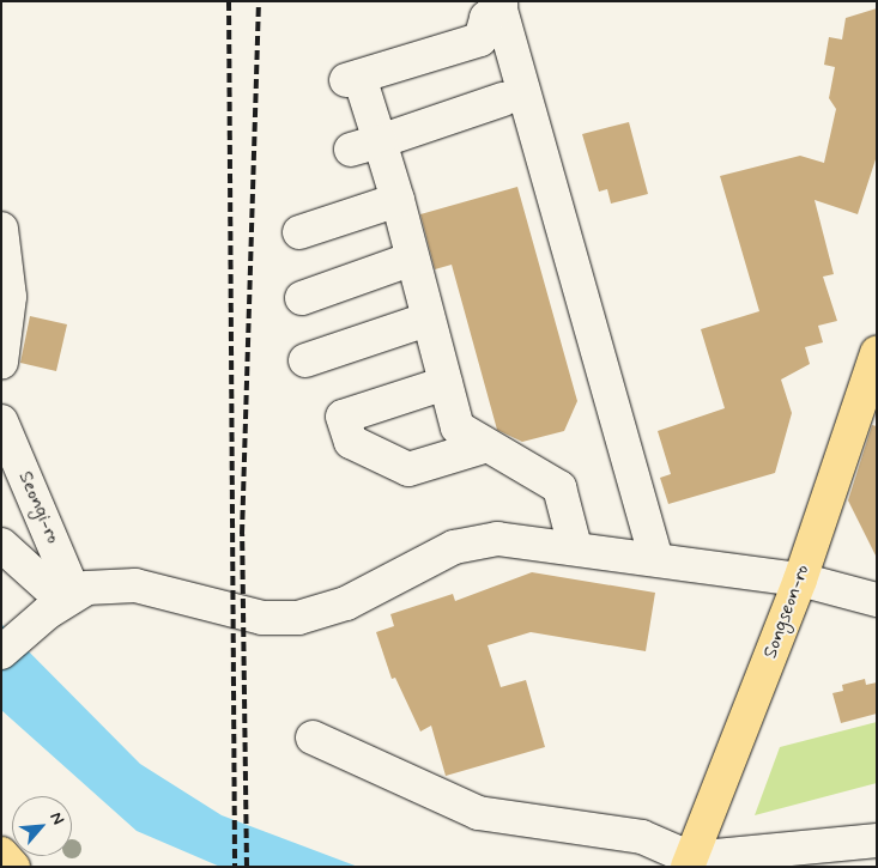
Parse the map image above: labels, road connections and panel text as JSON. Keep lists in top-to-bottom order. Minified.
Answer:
{"streets":{"main road":["Songseon-ro"],"street":["Seongi-ro"]},"north":"top right"}
